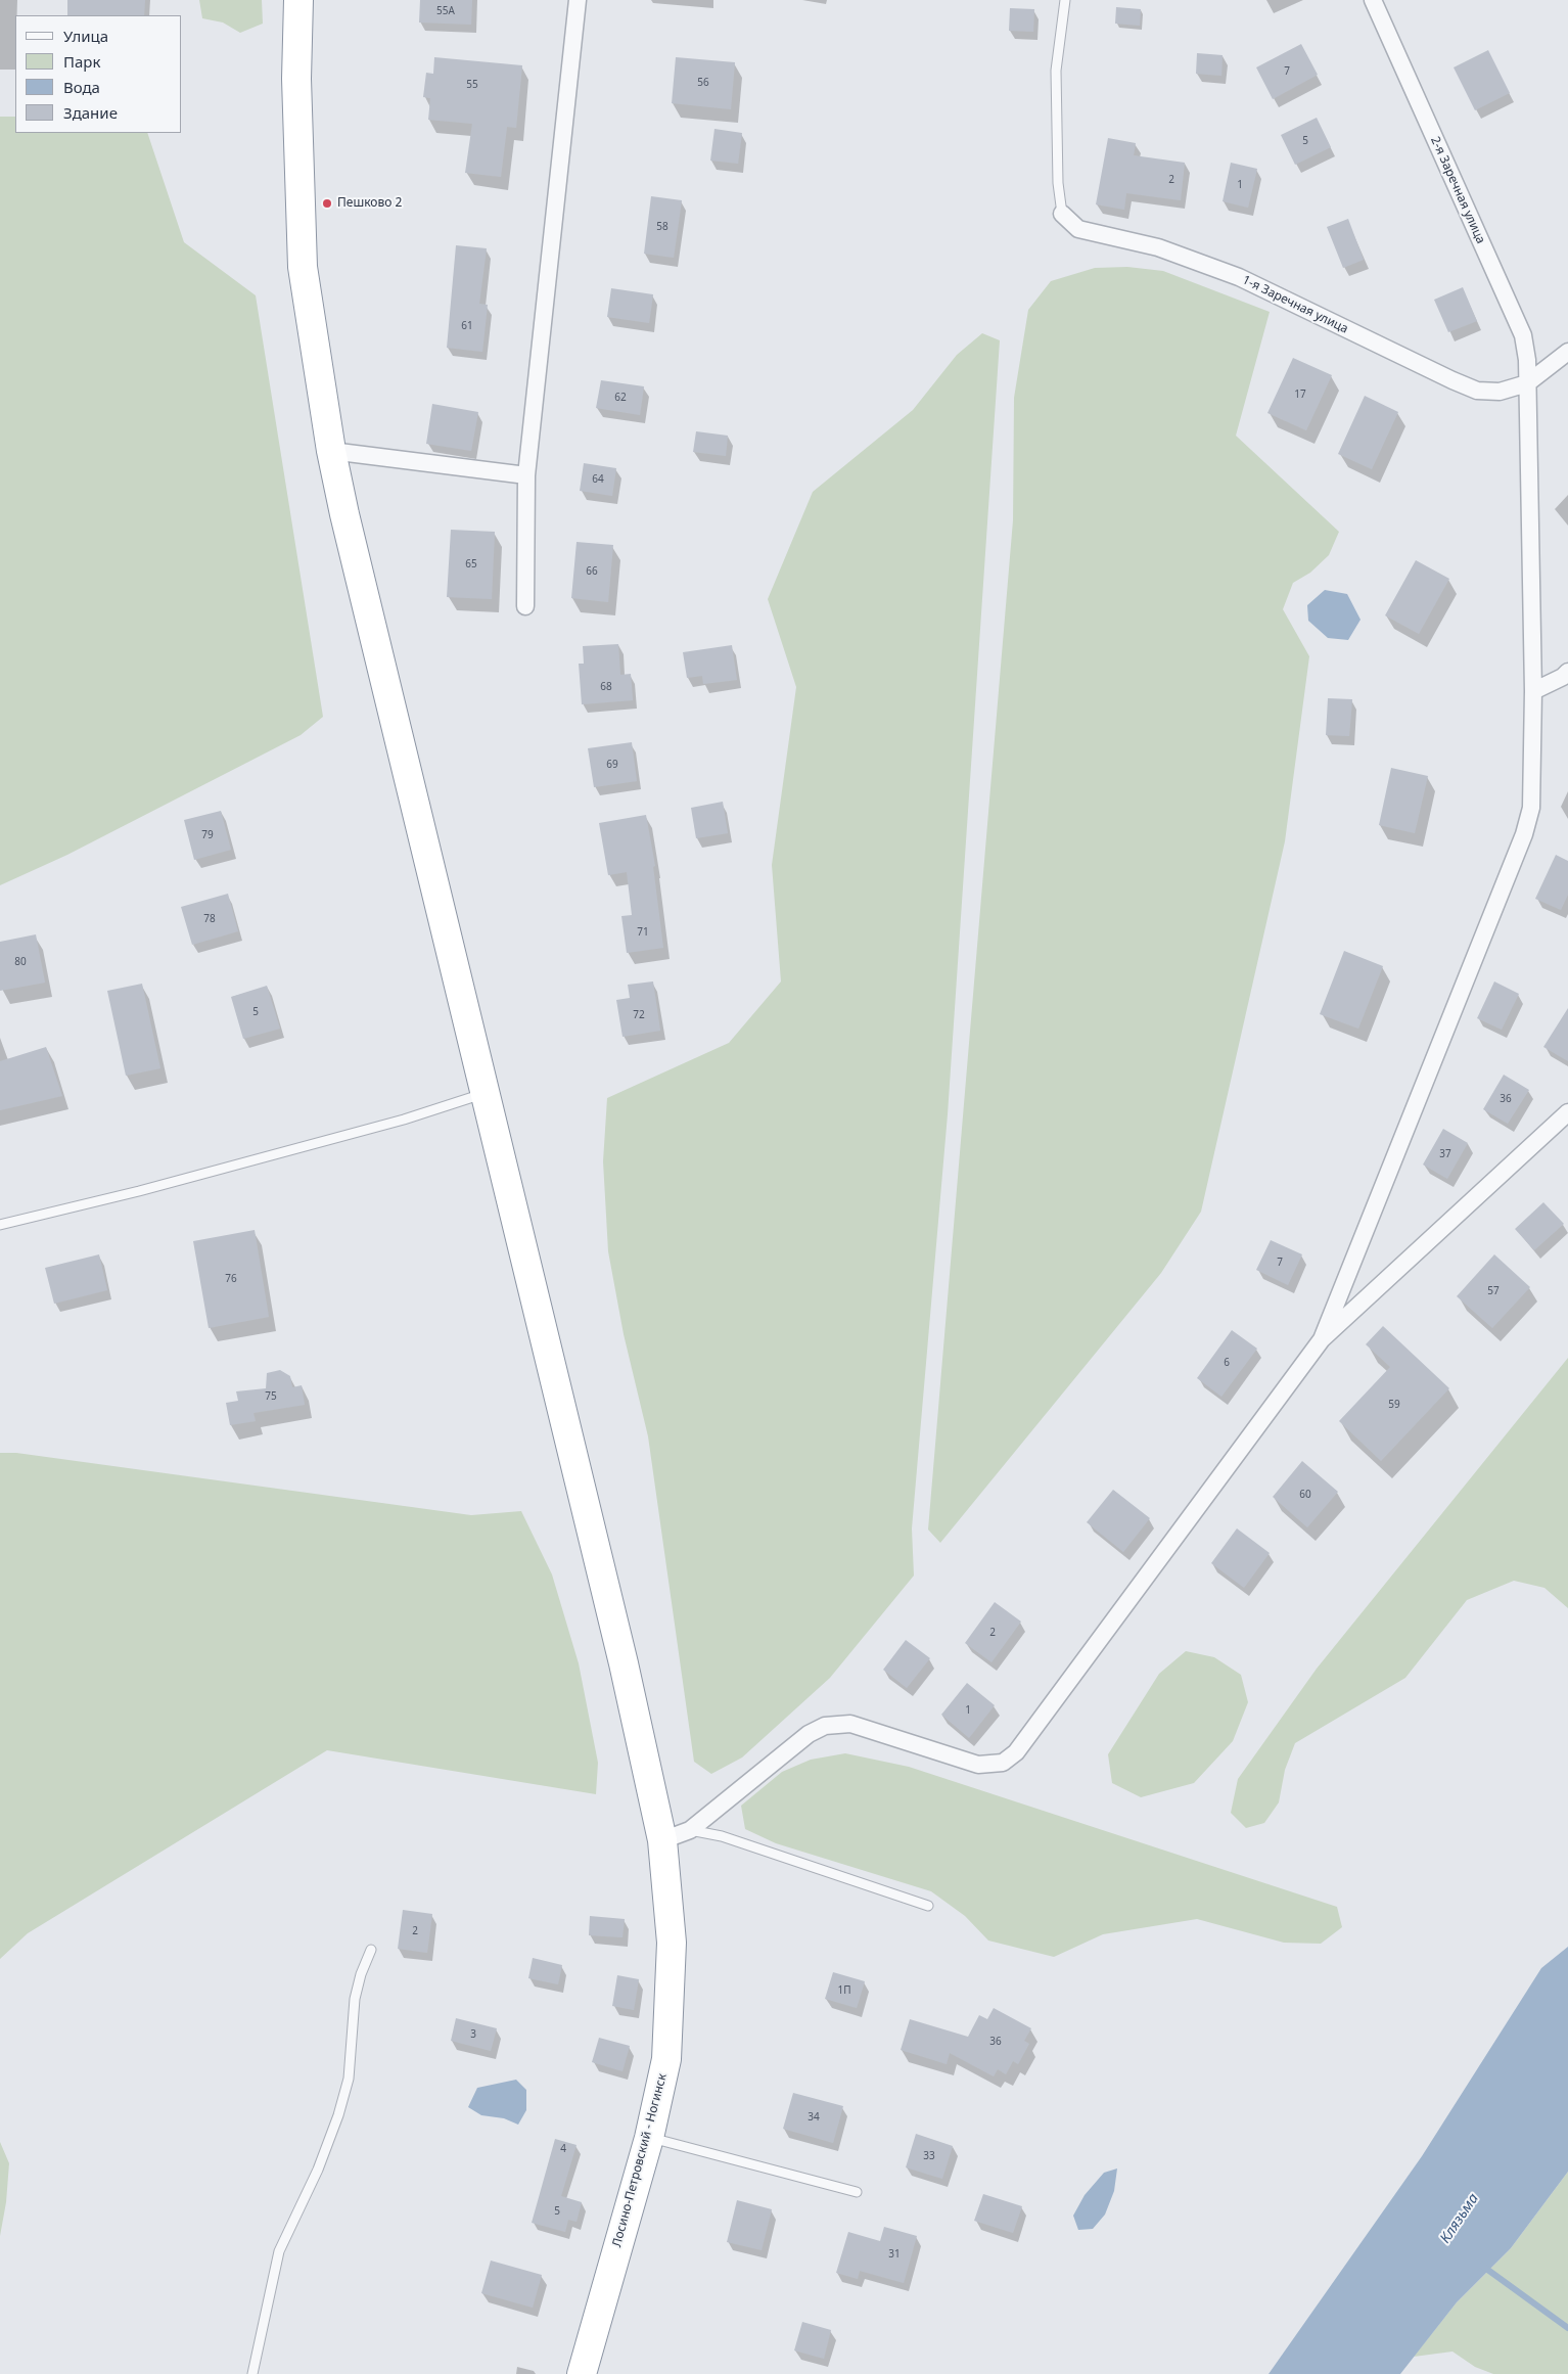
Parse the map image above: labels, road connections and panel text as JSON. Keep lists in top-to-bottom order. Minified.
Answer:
{"streets":{"highway":["Лосино-Петровский - Ногинск"],"street":["2-я Заречная улица","1-я Заречная улица"]},"crossings":[["2-я Заречная улица","1-я Заречная улица"]],"water":["Клязьма"],"places":["Пешково 2"],"house_numbers":["55А","7","56","55","5","2","1","58","61","17","62","64","65","66","68","69","79","78","71","80","5","72","36","37","7","76","57","6","75","59","60","2","1","2","1П","3","36","34","4","33","5","31"],"legend":["Улица","Парк","Вода","Здание"]}
